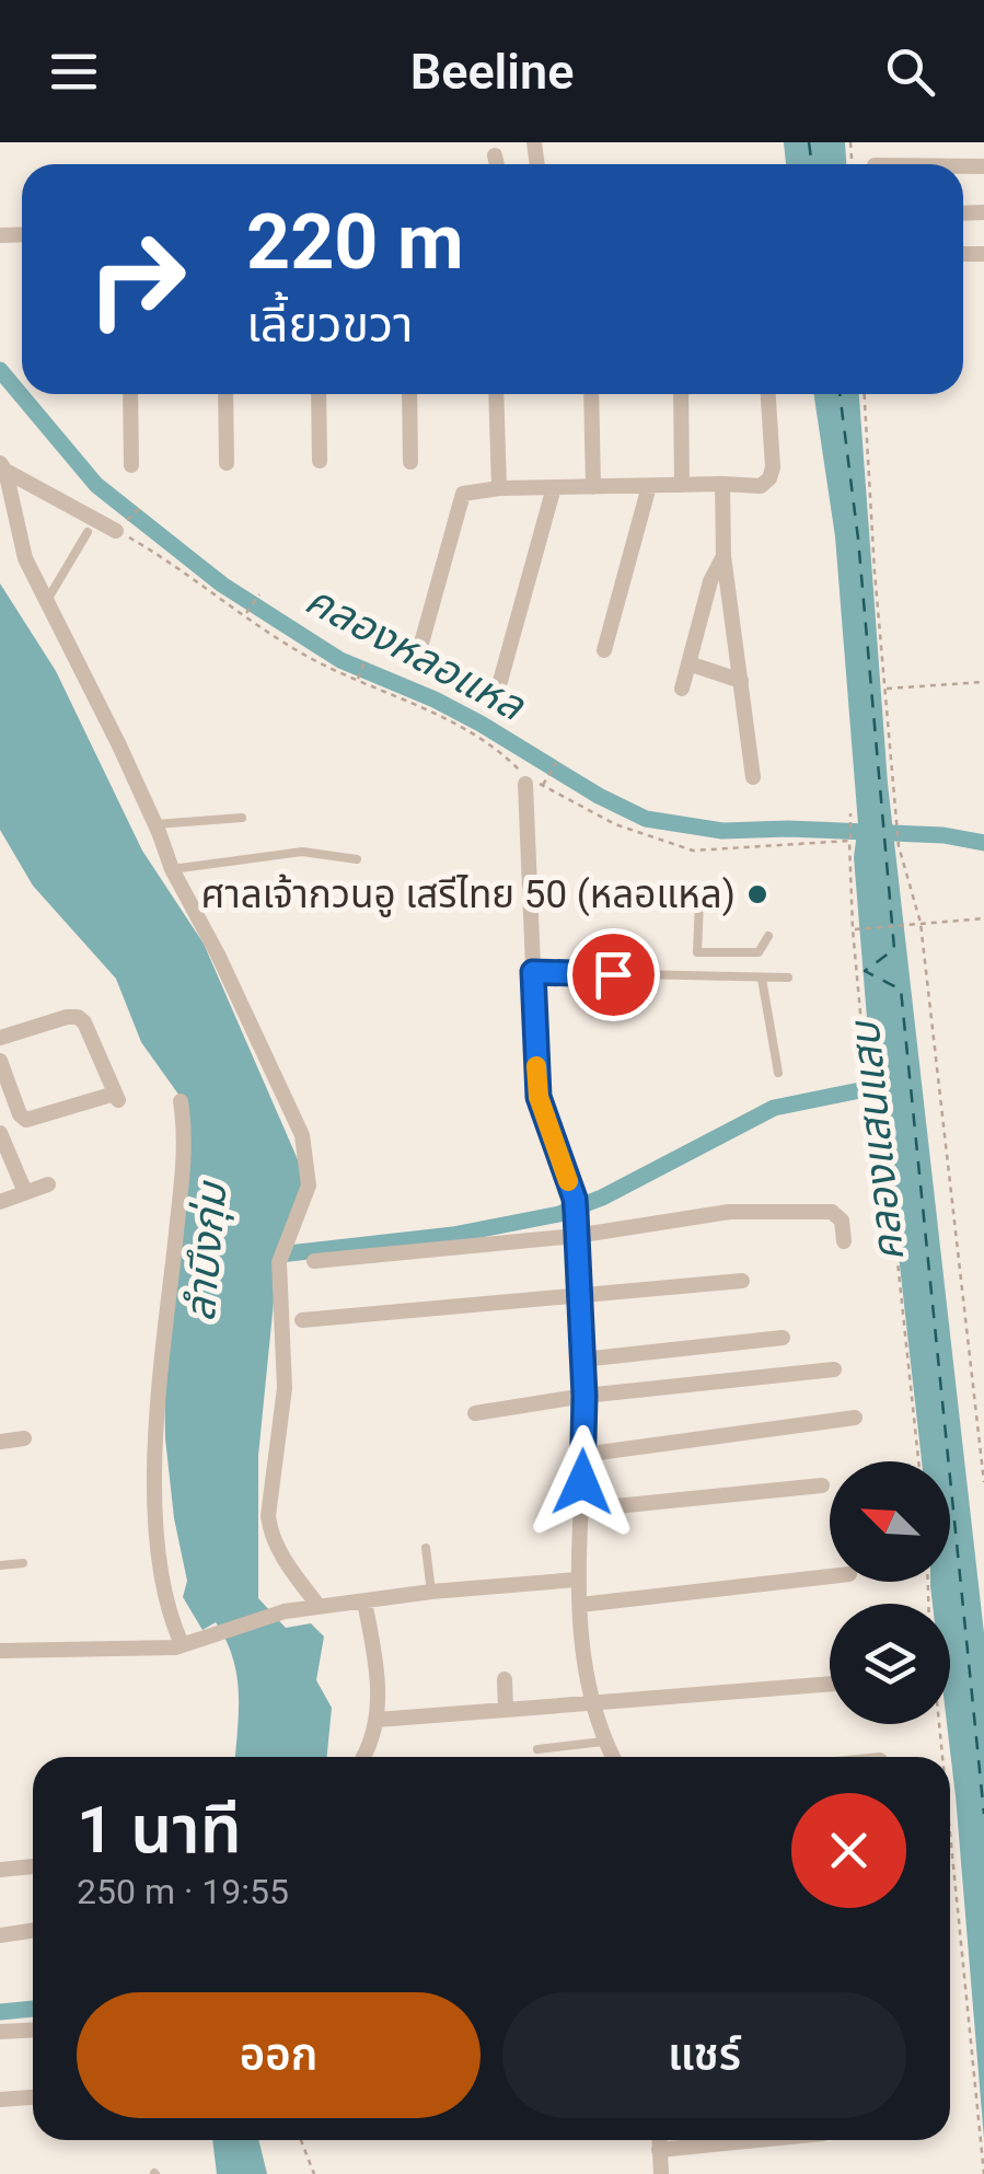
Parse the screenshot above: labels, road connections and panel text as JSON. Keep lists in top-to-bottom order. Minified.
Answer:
{"water":["คลองหลอแหล","คลองแสนแสบ","ลำบึงกุ่ม"],"places":["ศาลเจ้ากวนอู เสรีไทย 50 (หลอแหล)"],"north":"top left","page":{"header":"Beeline","turn":["220 m","เลี้ยวขวา"],"heading":["1 นาที","250 m · 19:55"],"buttons":["ออก","แชร์"]}}
